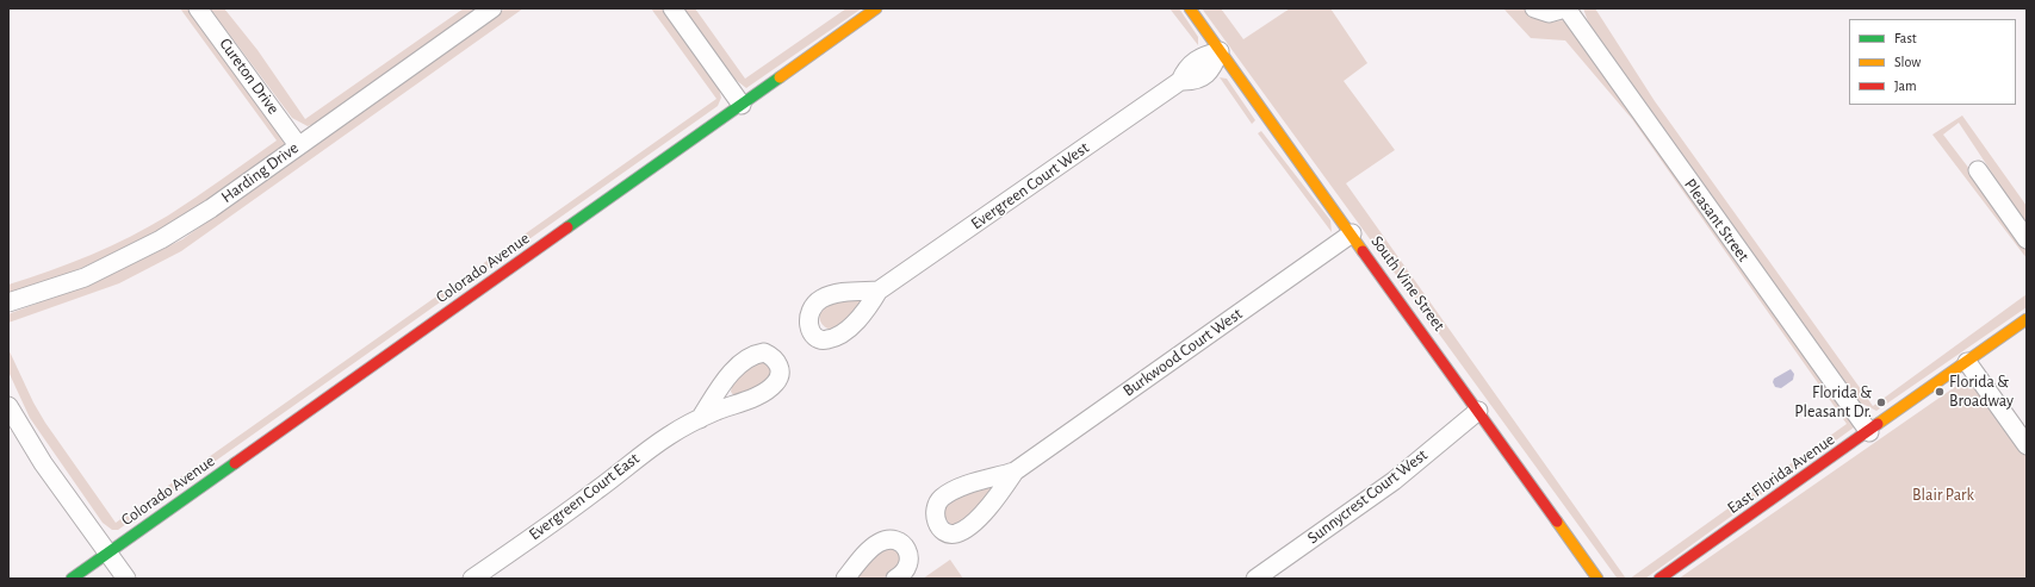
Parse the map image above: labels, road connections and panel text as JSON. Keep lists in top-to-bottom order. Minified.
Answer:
{"streets":{"street":["Cureton Drive","Harding Drive","Evergreen Court West","Pleasant Street","Colorado Avenue","South Vine Street","Burkwood Court West","East Florida Avenue","Evergreen Court East","Sunnycrest Court West"]},"crossings":[["Cureton Drive","Harding Drive"],["Evergreen Court West","South Vine Street"],["Pleasant Street","East Florida Avenue"],["South Vine Street","Burkwood Court West"],["South Vine Street","Sunnycrest Court West"]],"parks":["Blair Park"],"places":["Florida & Broadway","Florida & Pleasant Dr."],"legend":["Fast","Slow","Jam"]}
